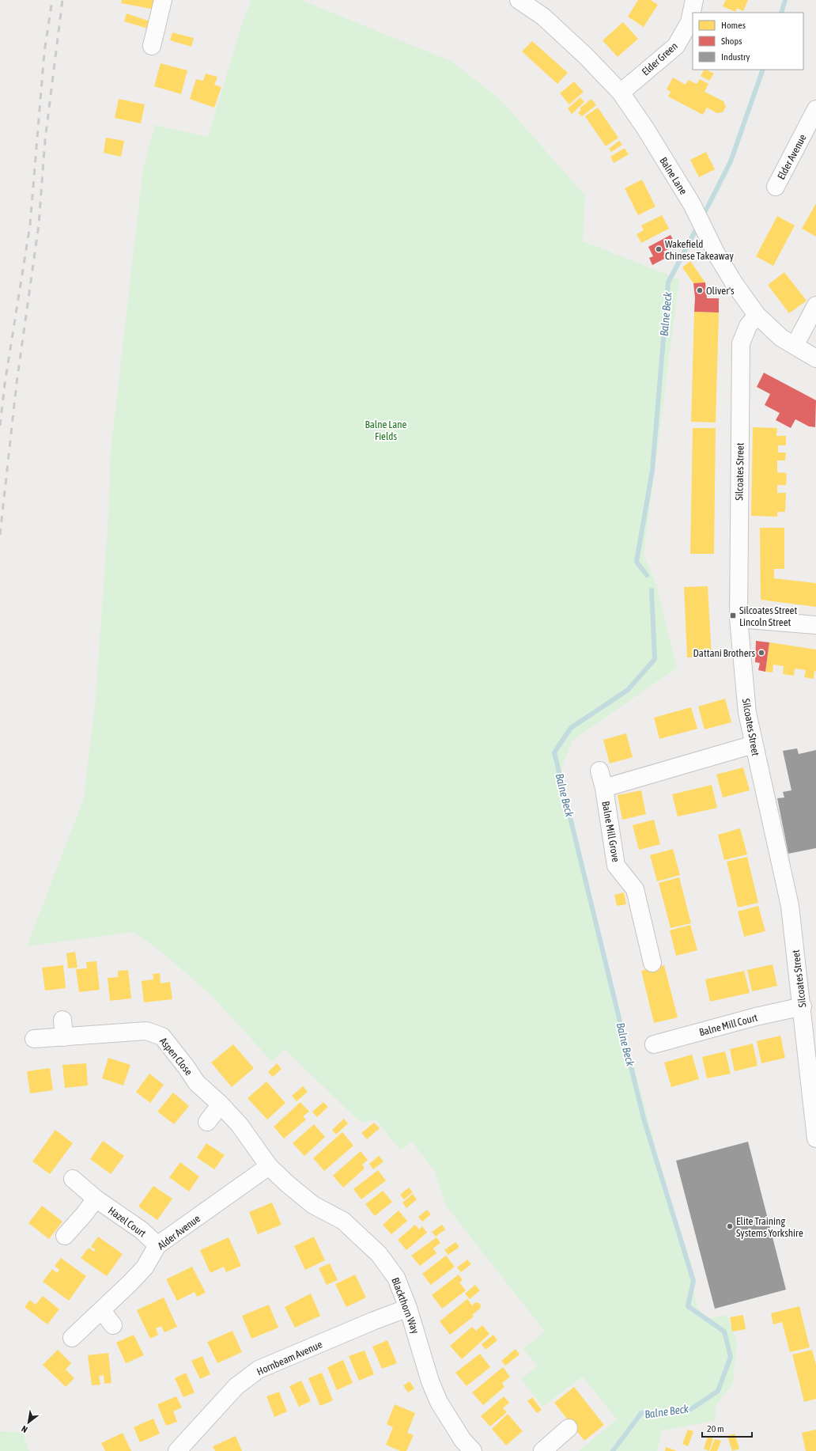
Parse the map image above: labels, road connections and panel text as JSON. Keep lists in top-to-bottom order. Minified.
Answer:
{"streets":{"street":["Elder Green","Elder Avenue","Balne Lane","Silcoates Street","Balne Mill Grove","Balne Mill Court","Aspen Close","Hazel Court","Alder Avenue","Blackthorn Way","Hornbeam Avenue"]},"crossings":[["Elder Green","Balne Lane"],["Balne Lane","Silcoates Street"],["Silcoates Street","Balne Mill Grove"],["Silcoates Street","Balne Mill Court"],["Aspen Close","Alder Avenue"],["Aspen Close","Blackthorn Way"],["Hazel Court","Alder Avenue"],["Alder Avenue","Blackthorn Way"],["Blackthorn Way","Hornbeam Avenue"]],"water":["Balne Beck"],"parks":["Balne Lane Fields"],"places":{"other":["Wakefield Chinese Takeaway","Oliver's","Dattani Brothers","Elite Training Systems Yorkshire"],"transit":["Silcoates Street Lincoln Street"]},"legend":["Homes","Shops","Industry"],"scale_bar":"20 m","north":"bottom left"}
